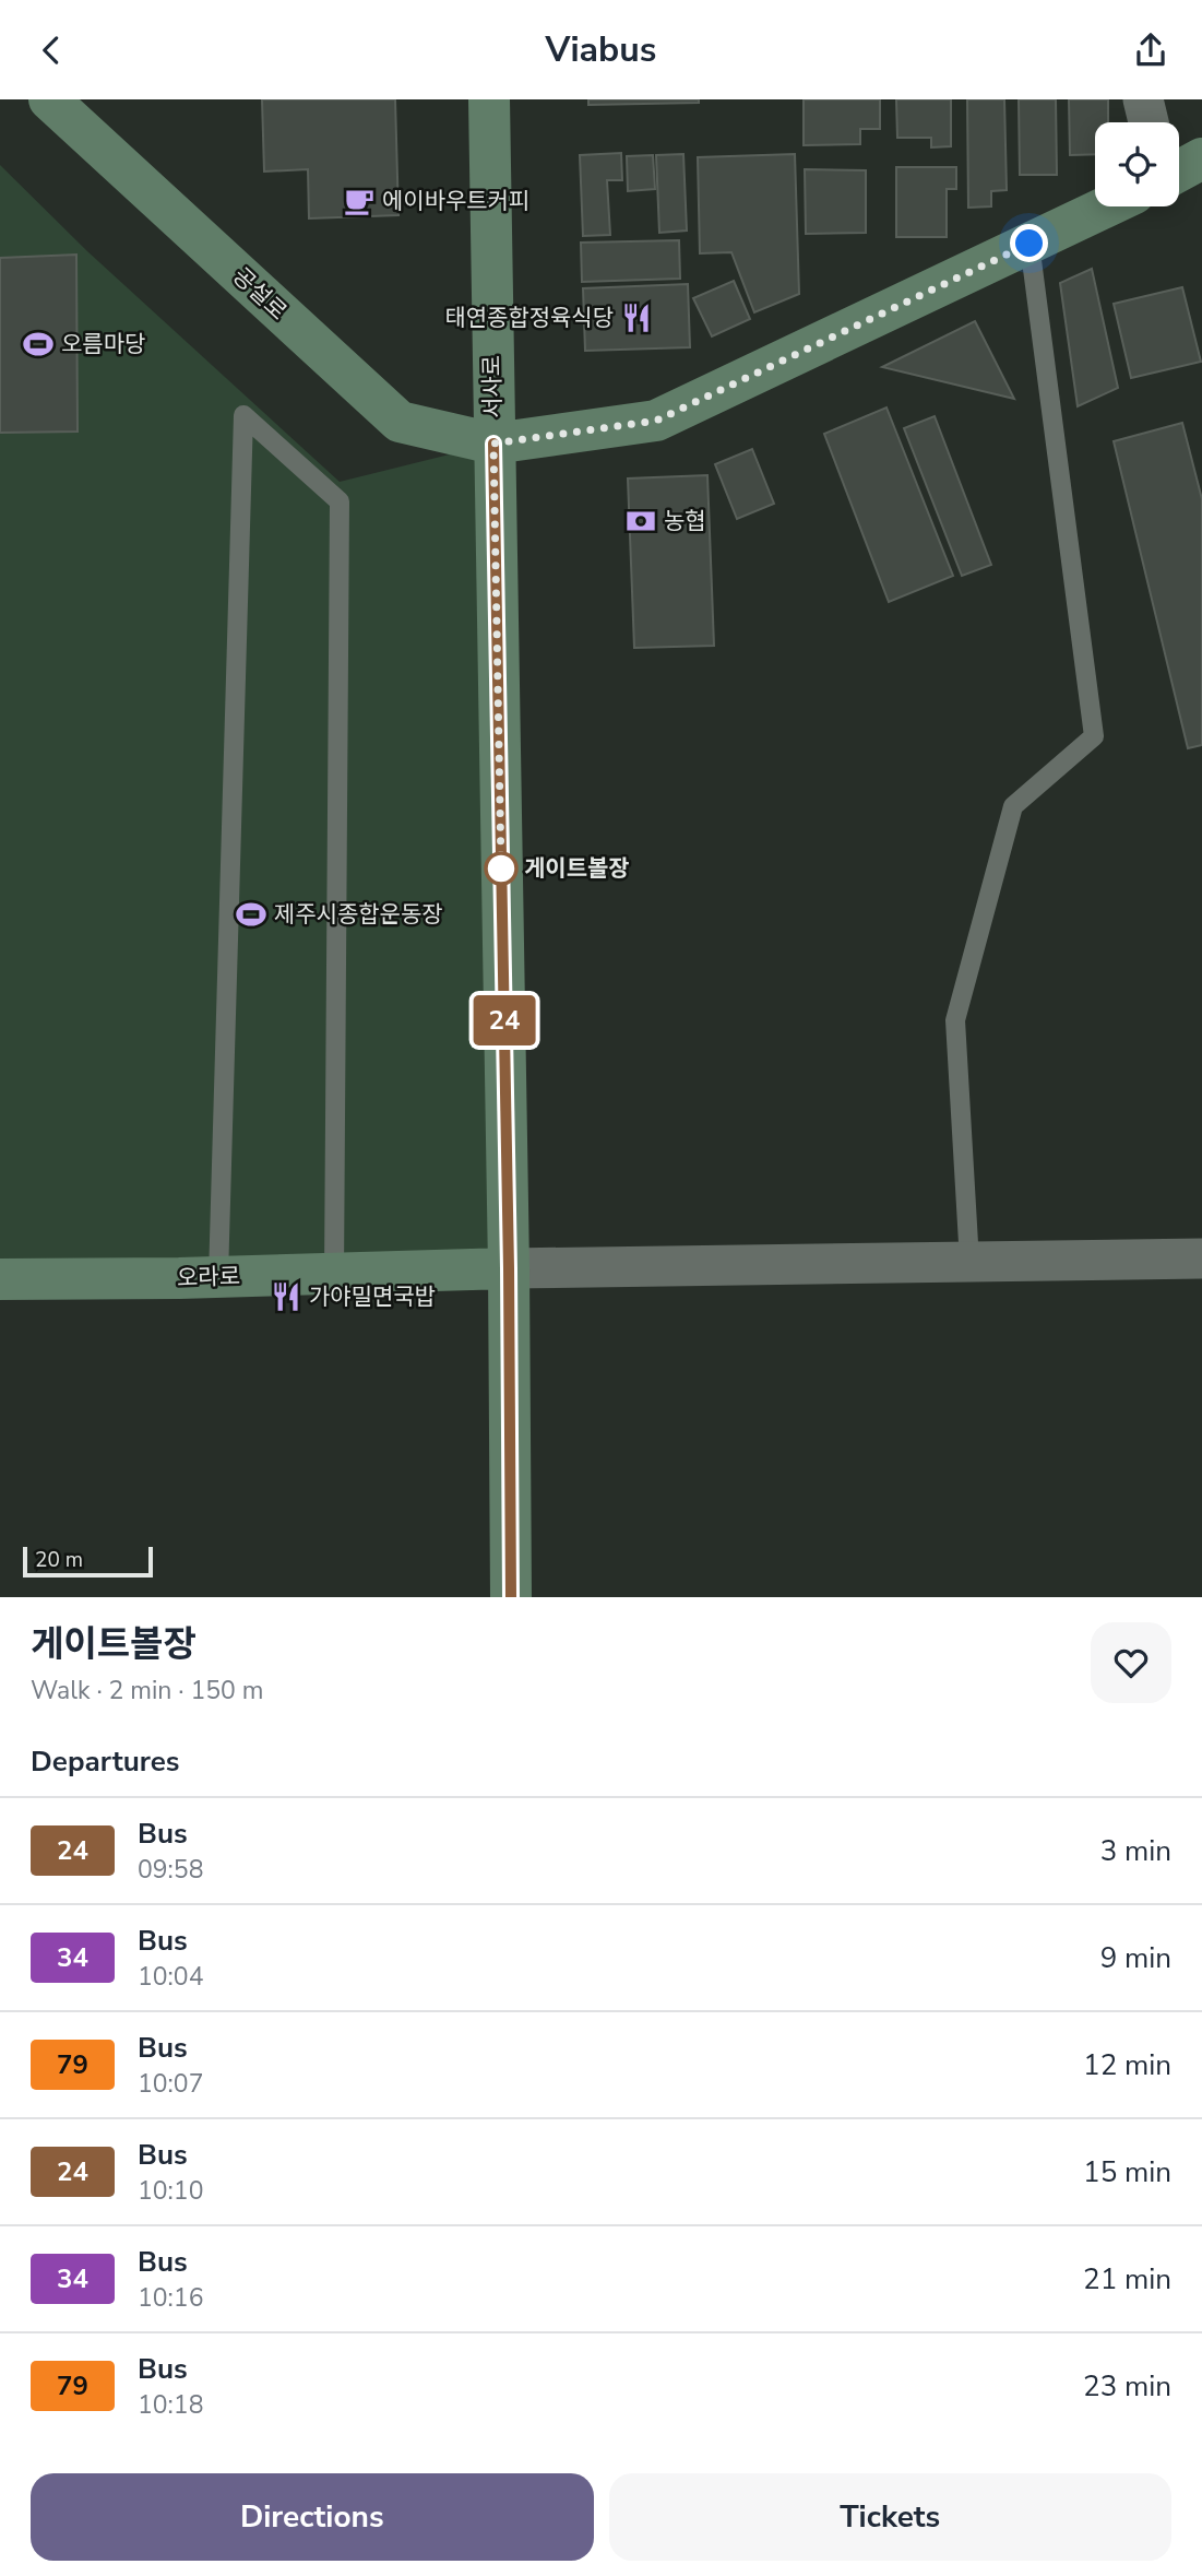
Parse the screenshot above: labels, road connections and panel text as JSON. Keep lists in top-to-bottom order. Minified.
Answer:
{"streets":{"street":["공설로","서사로","오라로"]},"crossings":[["공설로","서사로"],["서사로","오라로"]],"places":{"cafe":["에이바우트커피"],"restaurant":["태연종합정육식당","가야밀면국밥"],"sports":["오름마당","제주시종합운동장"],"bank":["농협"],"other":["게이트볼장"]},"lines":["bus line 24"],"scale_bar":"20 m","page":{"header":"Viabus","on_map":"24","scale":"20 m","heading":[["게이트볼장","Walk · 2 min · 150 m"],"Departures"],"list":[{"mark":"24","name":"Bus","note":"09:58","value":"3 min"},{"mark":"34","name":"Bus","note":"10:04","value":"9 min"},{"mark":"79","name":"Bus","note":"10:07","value":"12 min"},{"mark":"24","name":"Bus","note":"10:10","value":"15 min"},{"mark":"34","name":"Bus","note":"10:16","value":"21 min"},{"mark":"79","name":"Bus","note":"10:18","value":"23 min"}],"buttons":["Directions","Tickets"]}}
